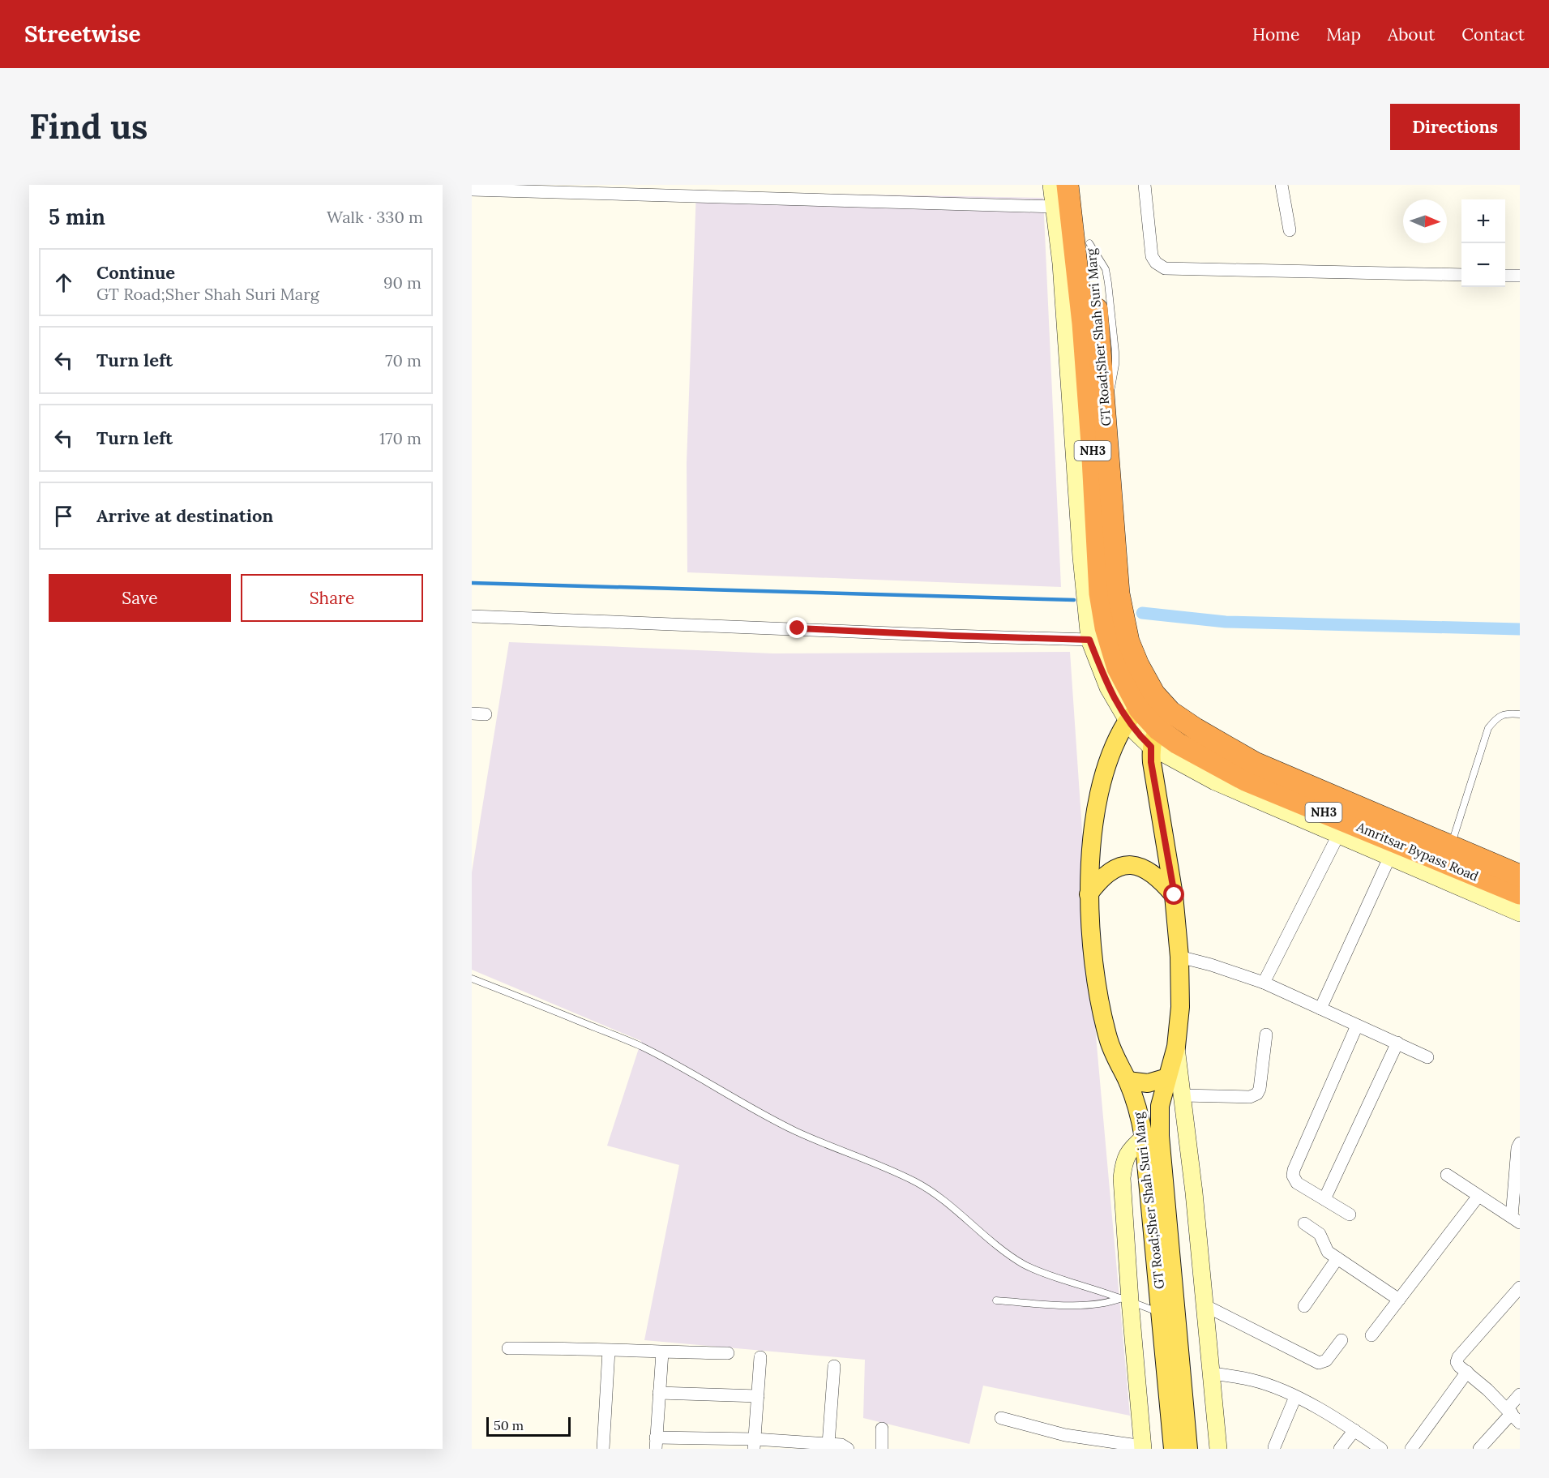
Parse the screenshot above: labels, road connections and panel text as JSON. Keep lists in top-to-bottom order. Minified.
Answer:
{"streets":{"highway":["GT Road;Sher Shah Suri Marg","NH3","Amritsar Bypass Road"]},"crossings":[["GT Road;Sher Shah Suri Marg","Amritsar Bypass Road"]],"scale_bar":"50 m","north":"right","page":{"header":"Streetwise","nav":["Home","Map","About","Contact"],"buttons":["Directions",["Save","Share"]],"title":"Find us","heading":["5 min","Walk · 330 m"],"map_buttons":["+","−"],"list":[["Continue","GT Road;Sher Shah Suri Marg","90 m"],["Turn left","70 m"],["Turn left","170 m"],"Arrive at destination"],"scale":"50 m"}}
